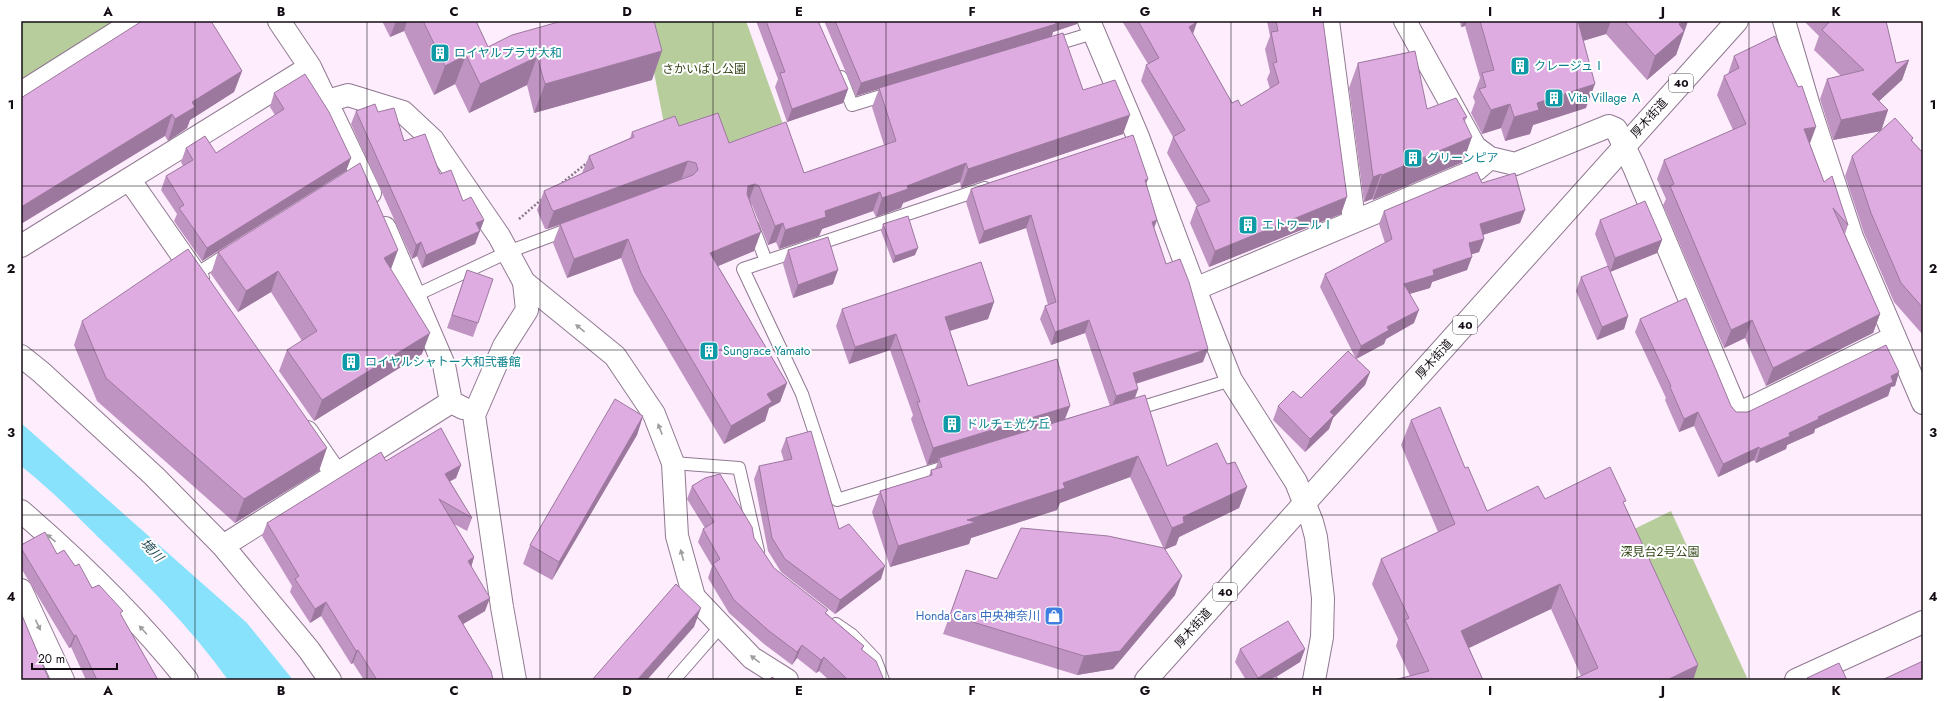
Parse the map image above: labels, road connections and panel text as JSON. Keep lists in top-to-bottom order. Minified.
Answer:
{"streets":{"street":["40","厚木街道"]},"water":["境川"],"parks":["さかいばし公園","深見台2号公園"],"places":{"building":["ロイヤルプラザ大和","クレージュⅠ","Vita Village Ａ","グリーンピア","エトワールⅠ","Sungrace Yamato","ロイヤルシャトー大和弐番館","ドルチェ光ケ丘"],"shop":["Honda Cars 中央神奈川"]},"scale_bar":"20 m","grid":{"columns":["A","B","C","D","E","F","G","H","I","J","K"],"rows":["1","2","3","4"]}}
